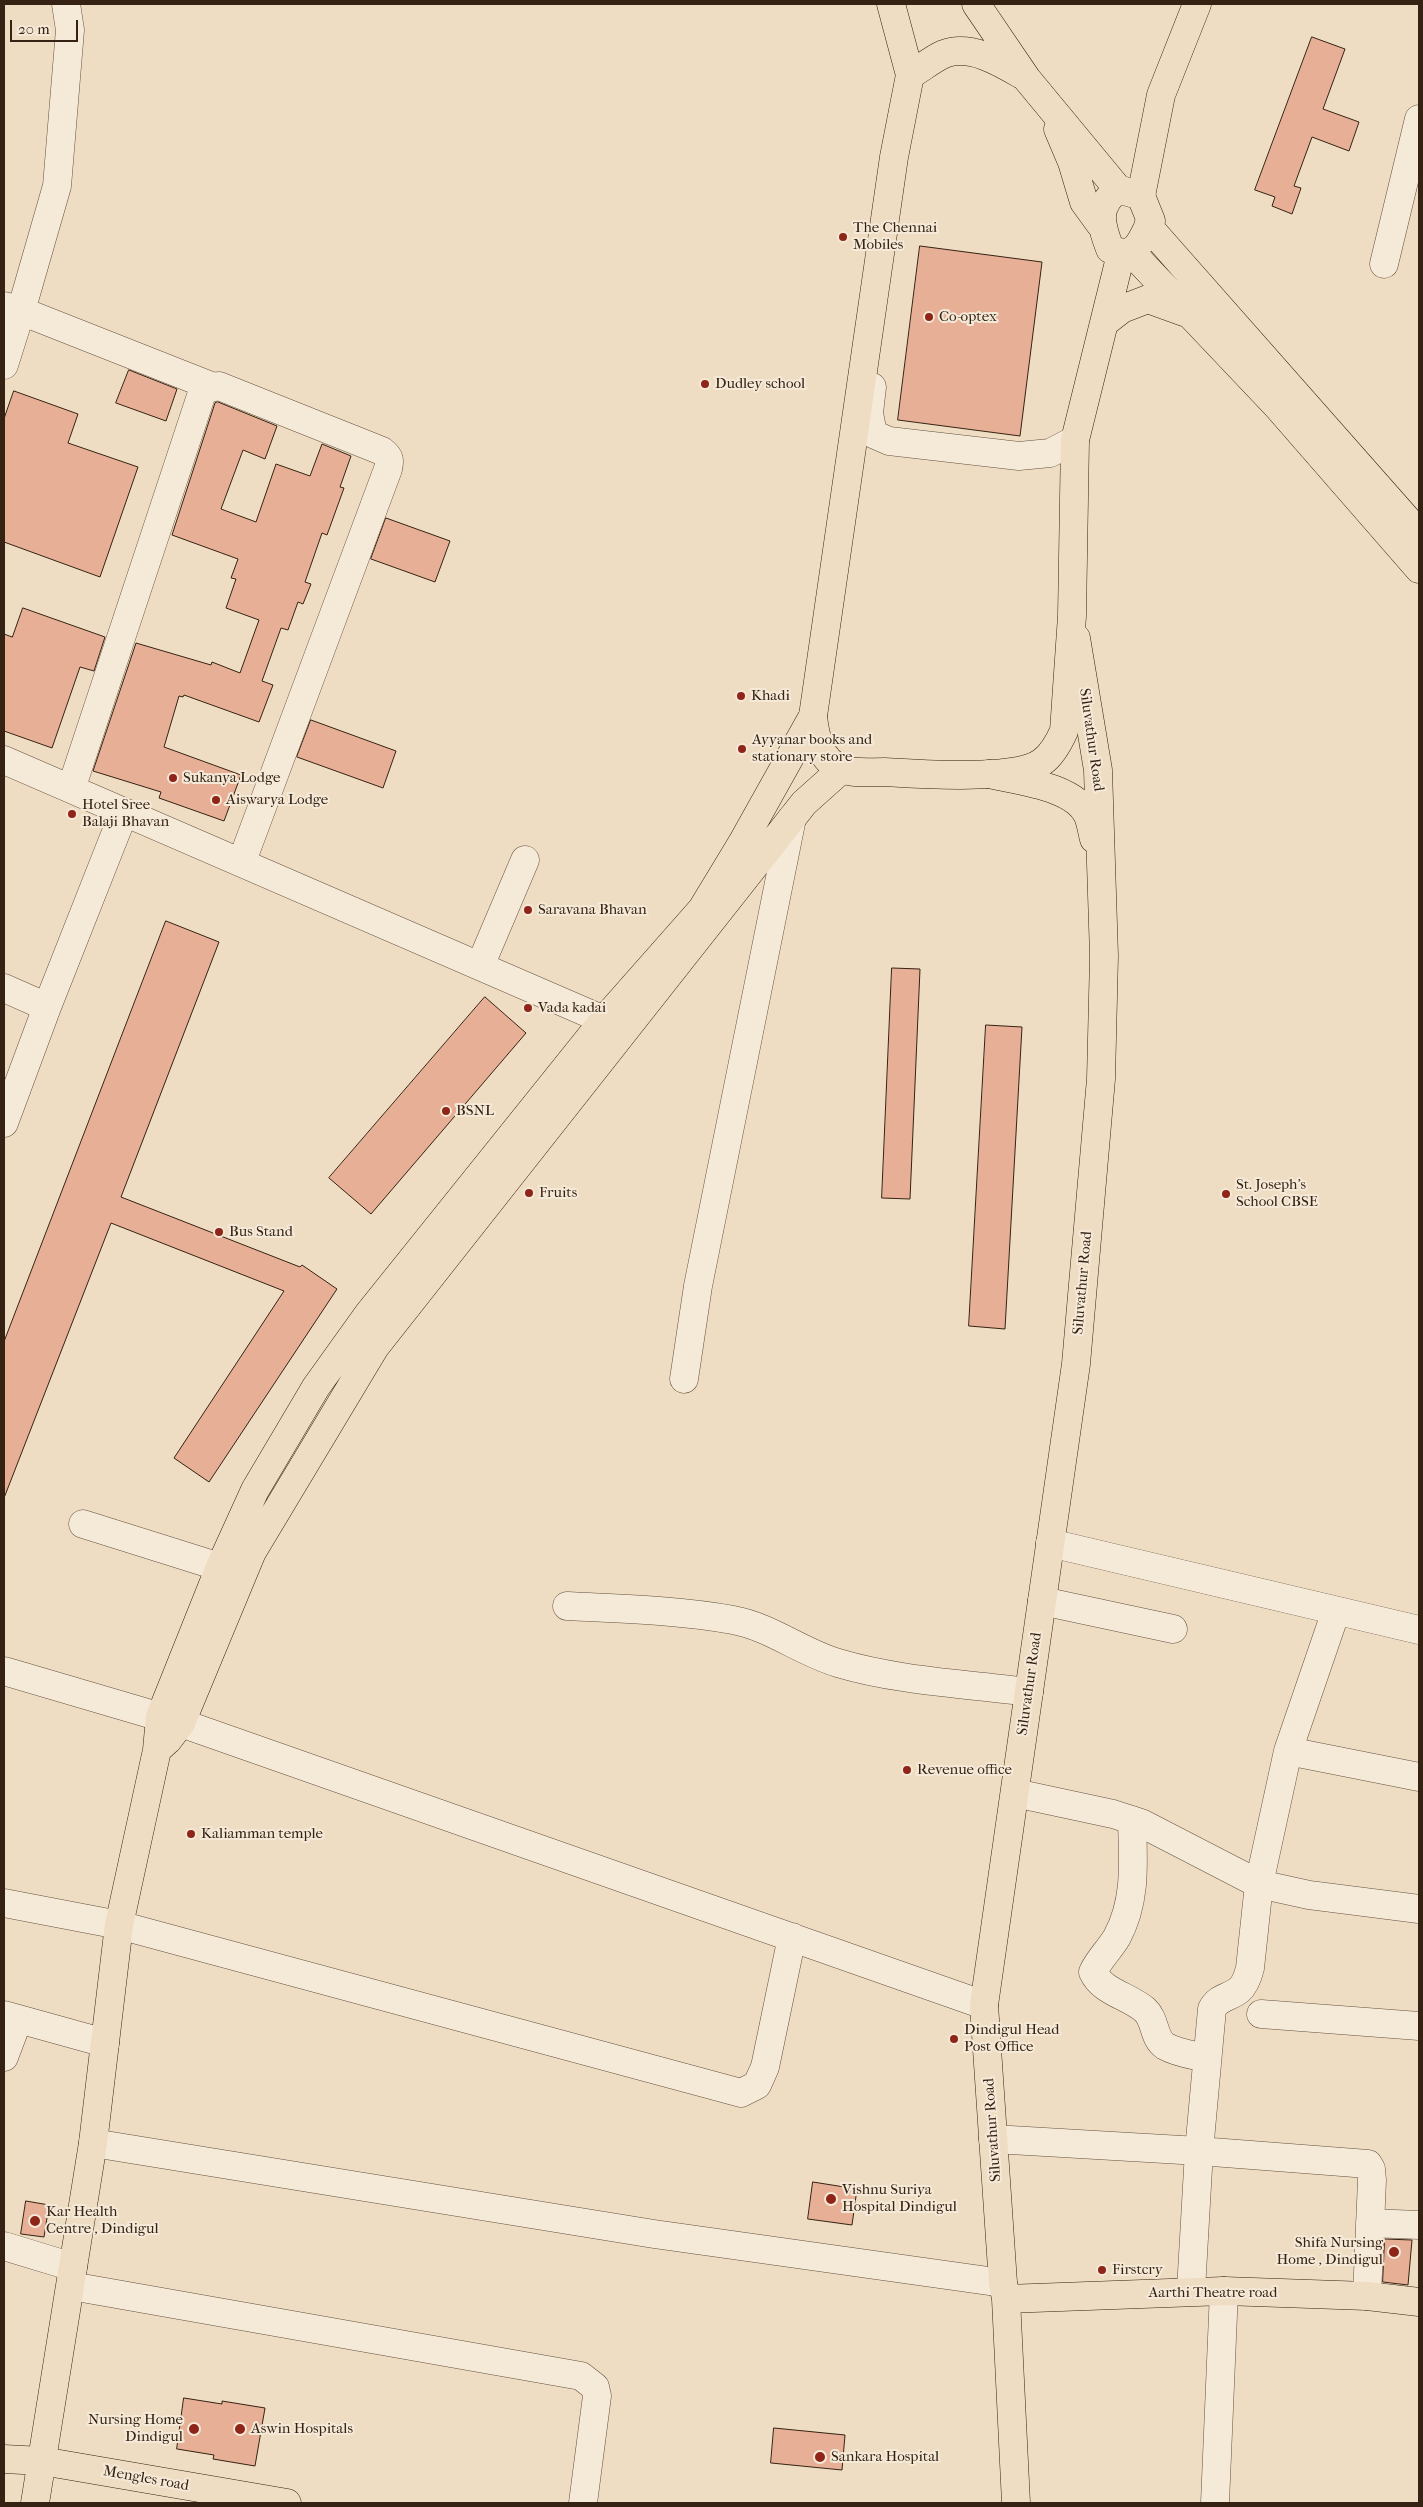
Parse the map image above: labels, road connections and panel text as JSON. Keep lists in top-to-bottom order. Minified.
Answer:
{"streets":{"main road":["Siluvathur Road","Aarthi Theatre road","Mengles road"]},"crossings":[["Siluvathur Road","Aarthi Theatre road"]],"places":["The Chennai Mobiles","Co-optex","Dudley school","Khadi","Ayyanar books and stationary store","Sukanya Lodge","Aiswarya Lodge","Hotel Sree Balaji Bhavan","Saravana Bhavan","Vada kadai","BSNL","Fruits","St. Joseph's School CBSE","Bus Stand","Revenue office","Kaliamman temple","Dindigul Head Post Office","Vishnu Suriya Hospital Dindigul","Kar Health Centre , Dindigul","Shifa Nursing Home , Dindigul","Firstcry","Nursing Home Dindigul","Aswin Hospitals","Sankara Hospital"],"scale_bar":"20 m"}
